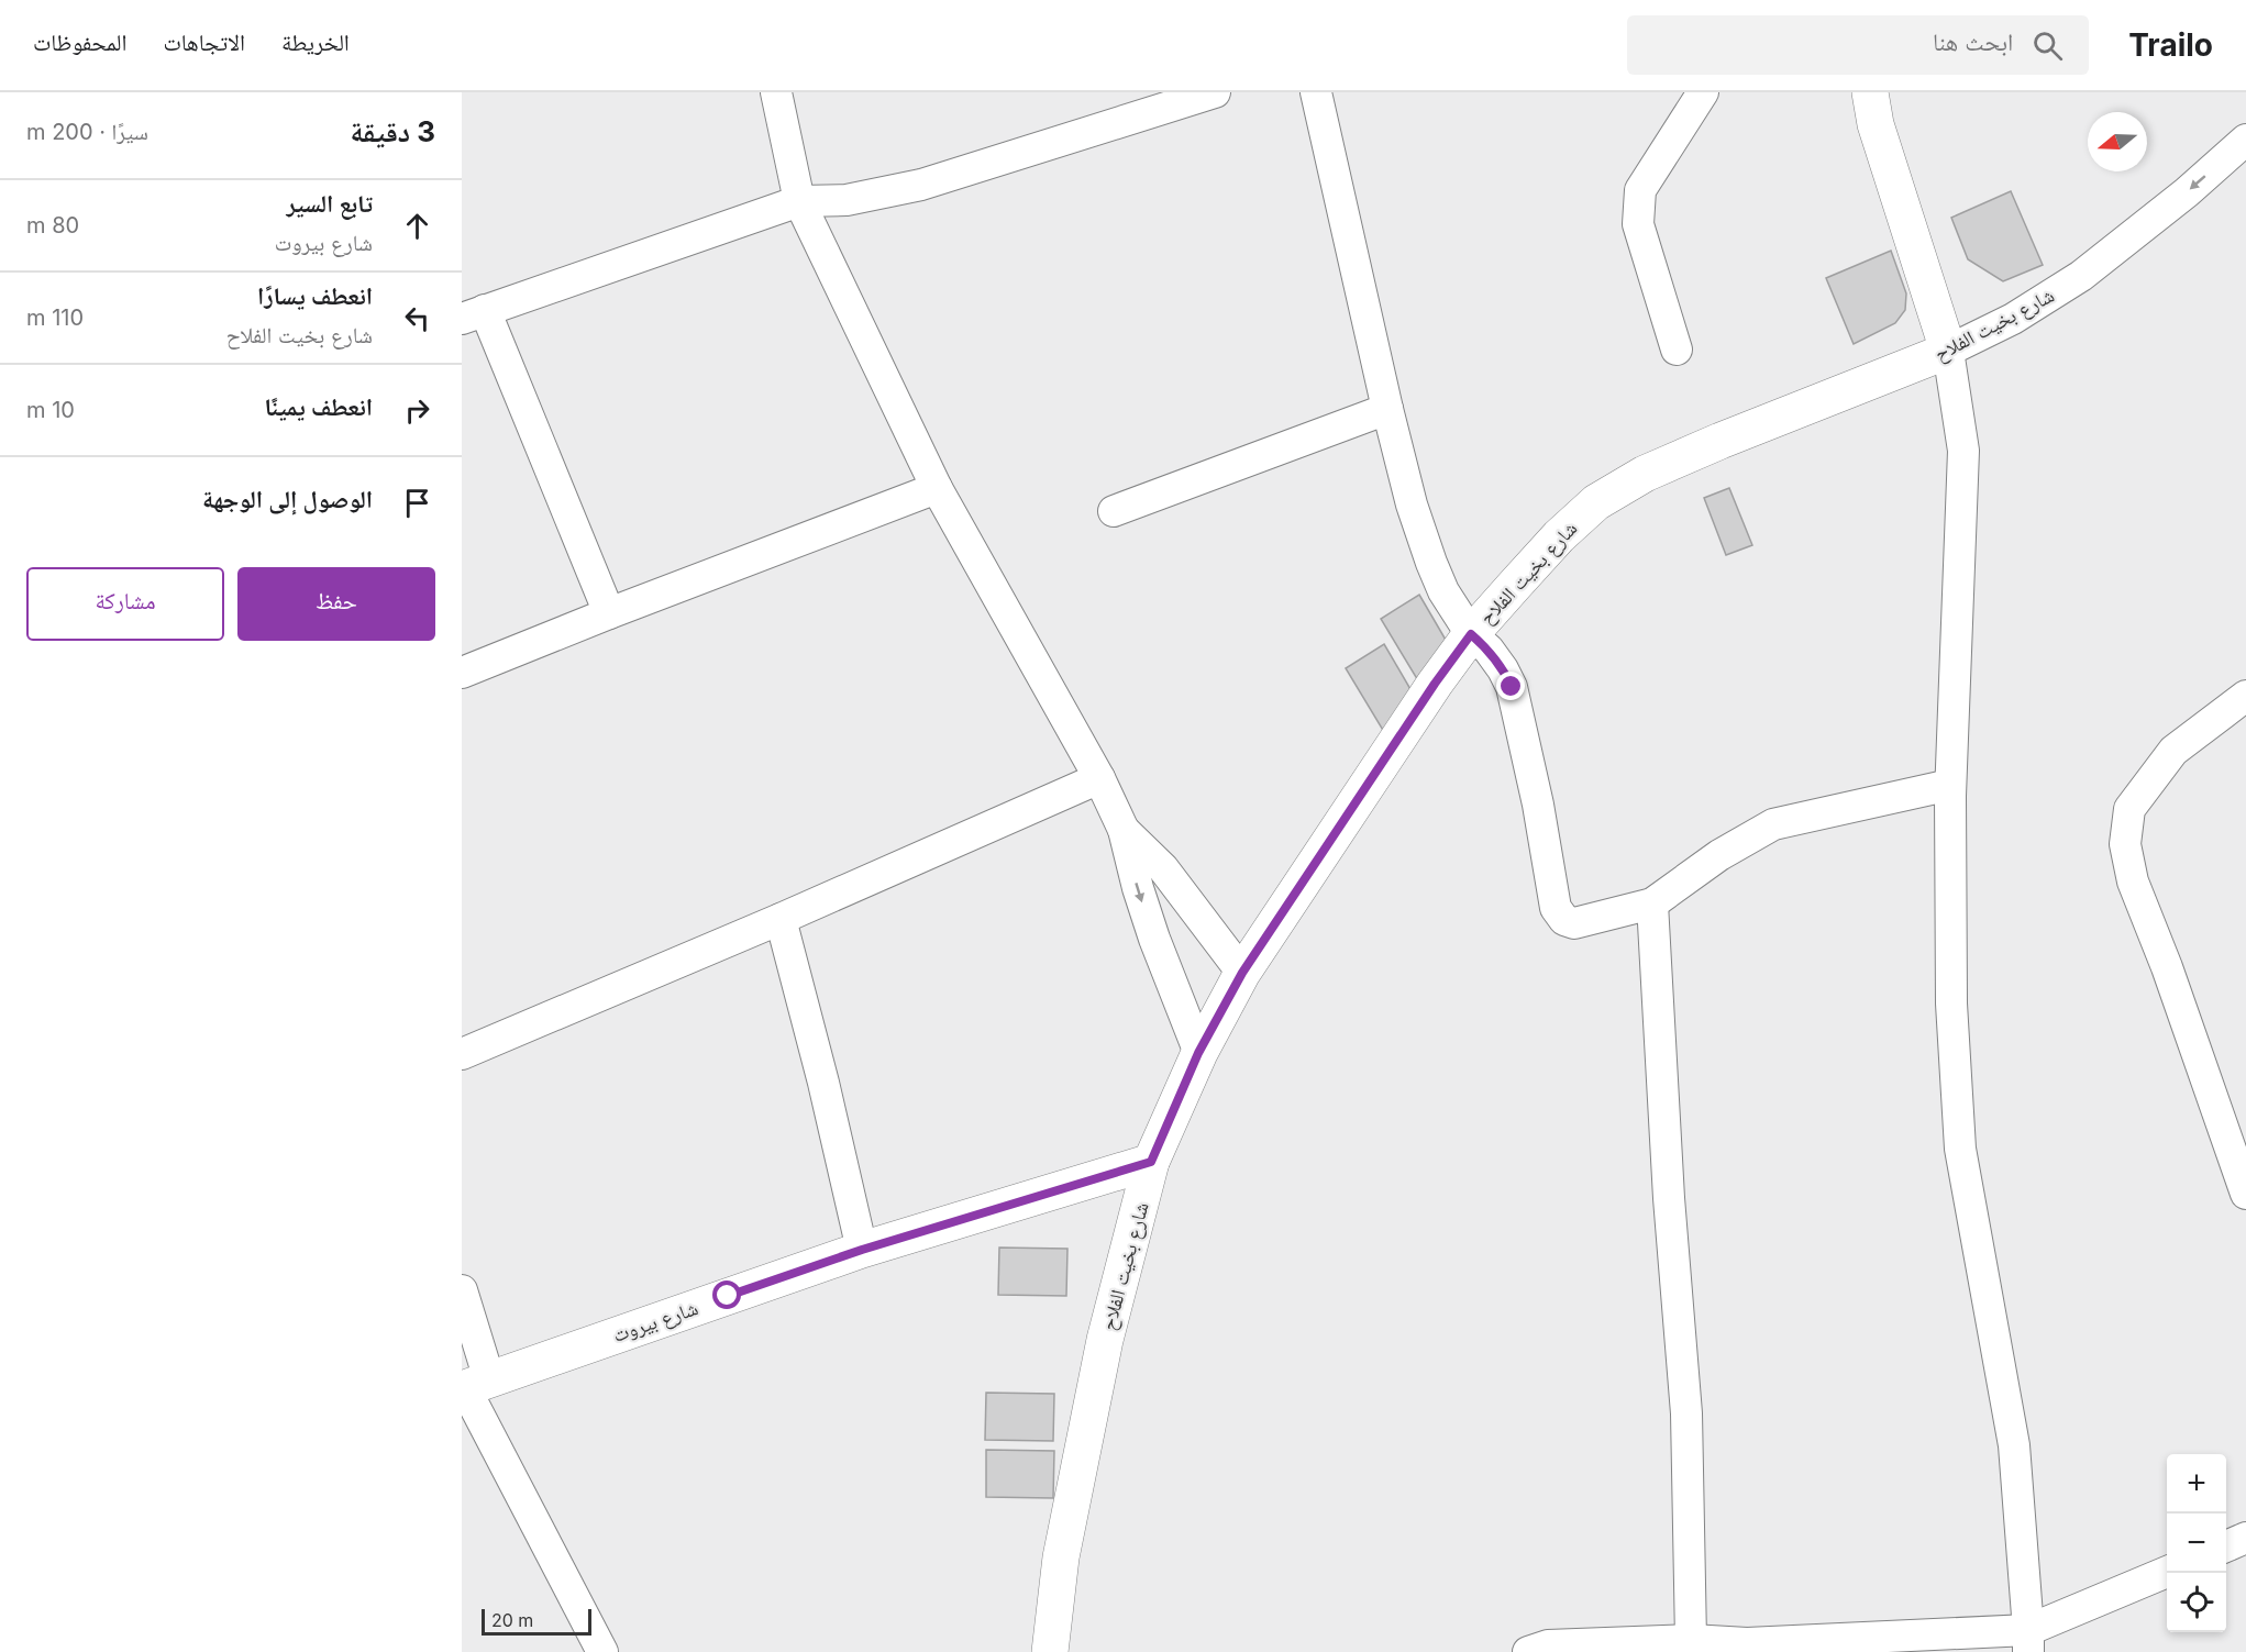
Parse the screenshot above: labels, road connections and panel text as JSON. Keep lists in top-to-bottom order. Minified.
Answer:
{"streets":{"street":["شارع بخيت الفلاح","شارع بيروت"]},"crossings":[["شارع بخيت الفلاح","شارع بيروت"]],"scale_bar":"20 m","north":"left","page":{"header":"Trailo","search":"ابحث هنا","nav":["الخريطة","الاتجاهات","المحفوظات"],"heading":["3 دقيقة","سيرًا · 200 m"],"list":[["تابع السير","شارع بيروت","80 m"],["انعطف يسارًا","شارع بخيت الفلاح","110 m"],["انعطف يمينًا","10 m"],"الوصول إلى الوجهة"],"buttons":["حفظ","مشاركة"],"map_buttons":["+","−"],"scale":"20 m"}}
